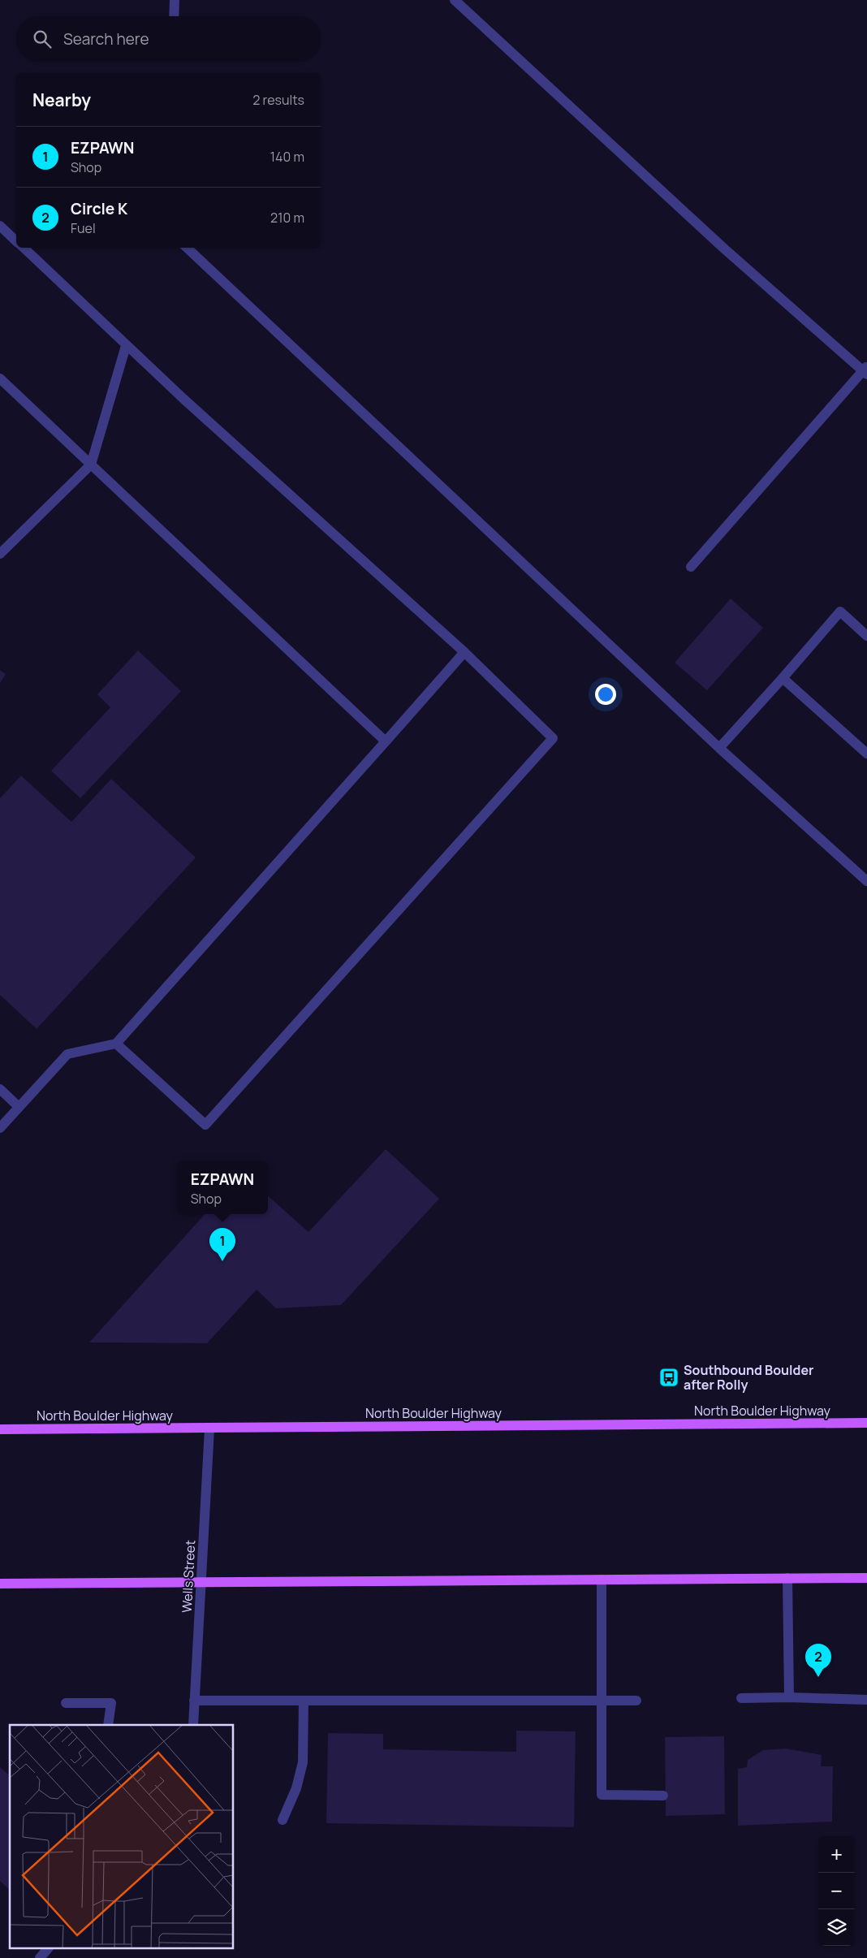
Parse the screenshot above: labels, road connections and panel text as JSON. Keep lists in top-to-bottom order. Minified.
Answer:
{"streets":{"main road":["North Boulder Highway"],"street":["Wells Street"]},"crossings":[["North Boulder Highway","Wells Street"]],"places":{"bus stop":["Southbound Boulder after Rolly"]},"page":{"search":"Search here","heading":["Nearby","2 results"],"list":[{"mark":"1","name":"EZPAWN","note":"Shop","value":"140 m"},{"mark":"2","name":"Circle K","note":"Fuel","value":"210 m"}],"popup":["EZPAWN","Shop"],"pins":["1","2"],"map_buttons":["+","−"]}}
